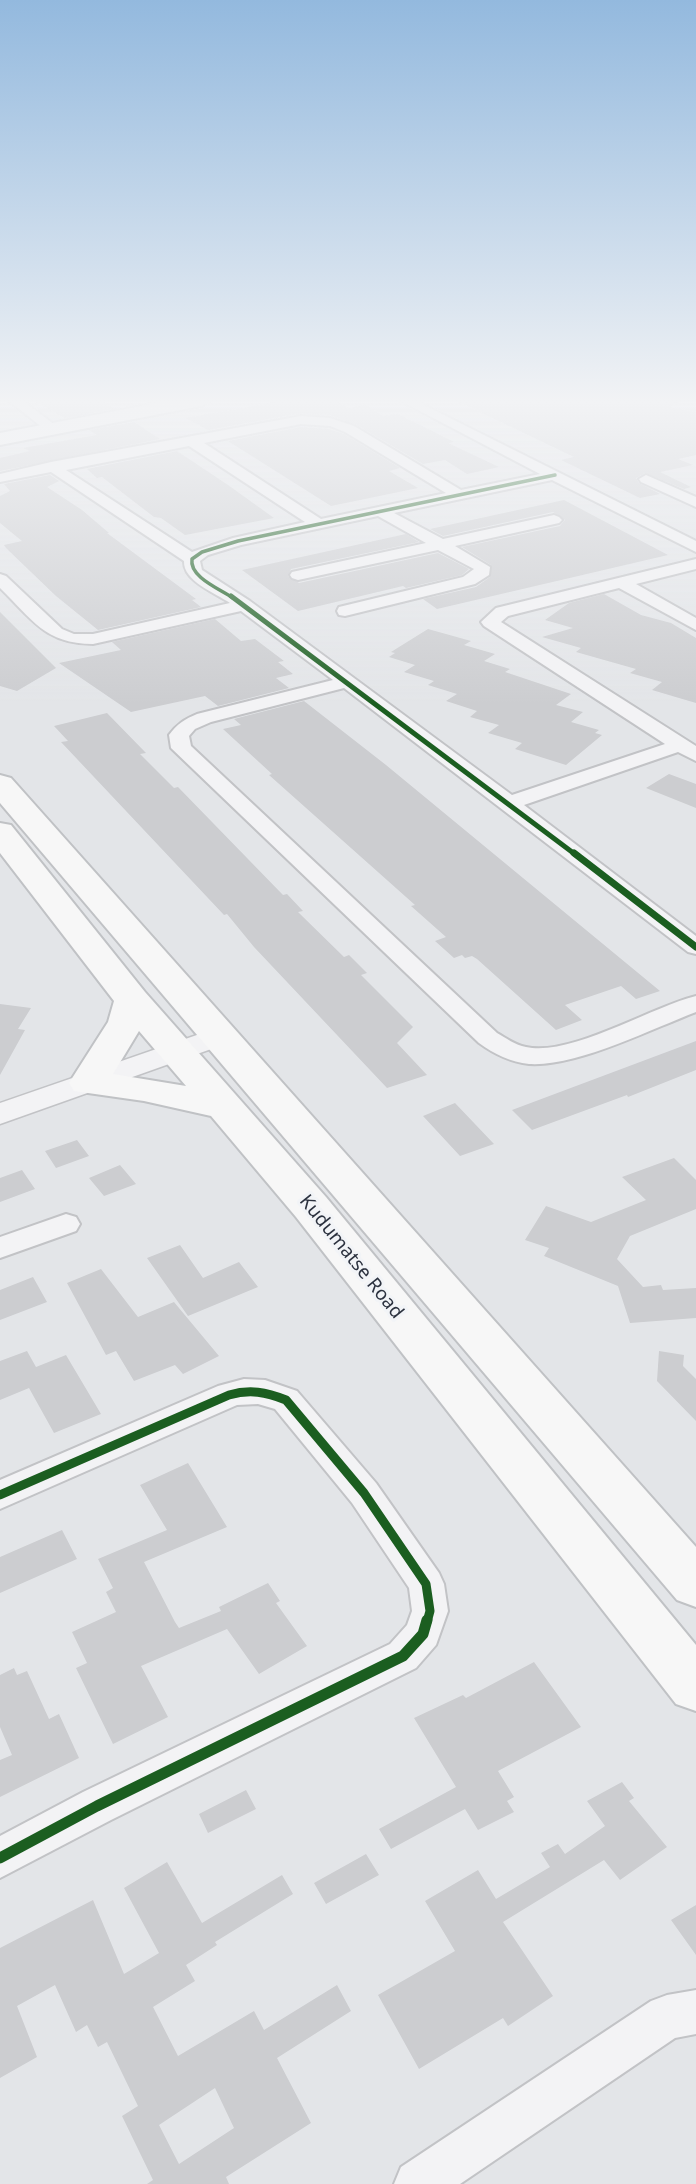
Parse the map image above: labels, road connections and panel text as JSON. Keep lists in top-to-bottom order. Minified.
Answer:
{"streets":{"main road":["Kudumatse Road"]}}
